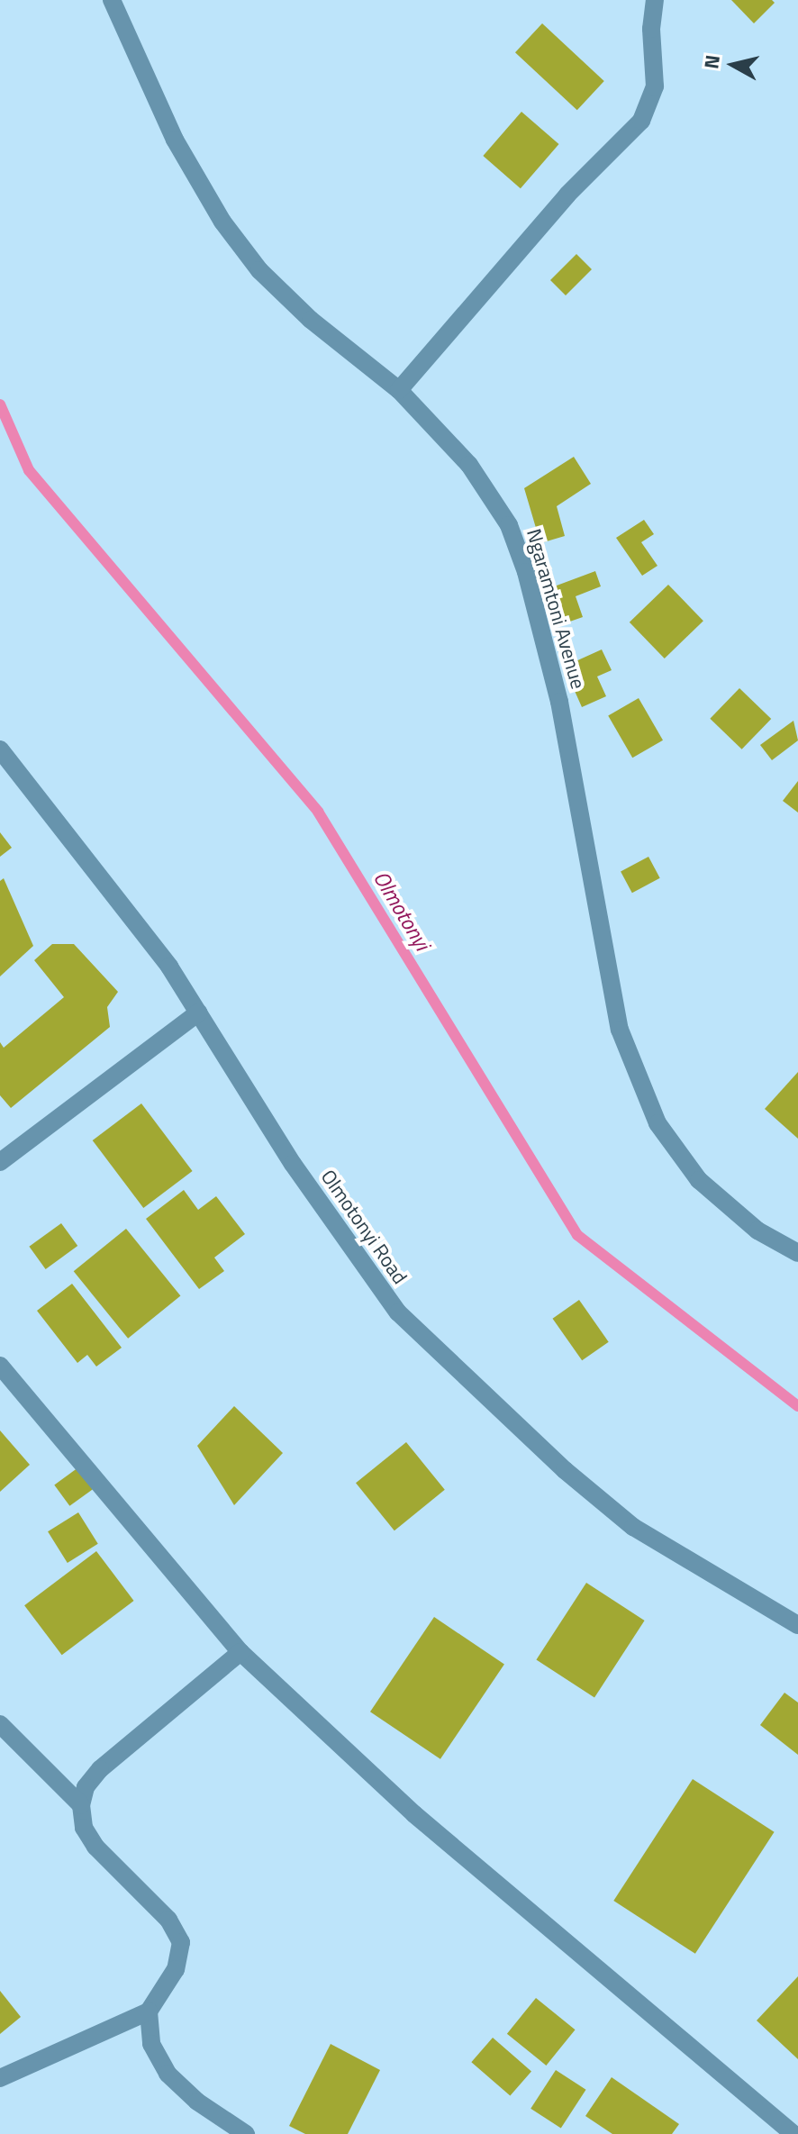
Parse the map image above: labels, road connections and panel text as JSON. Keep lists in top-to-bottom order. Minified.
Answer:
{"streets":{"street":["Ngaramtoni Avenue","Olmotonyi Road"]},"water":["Olmotonyi"],"north":"left"}
